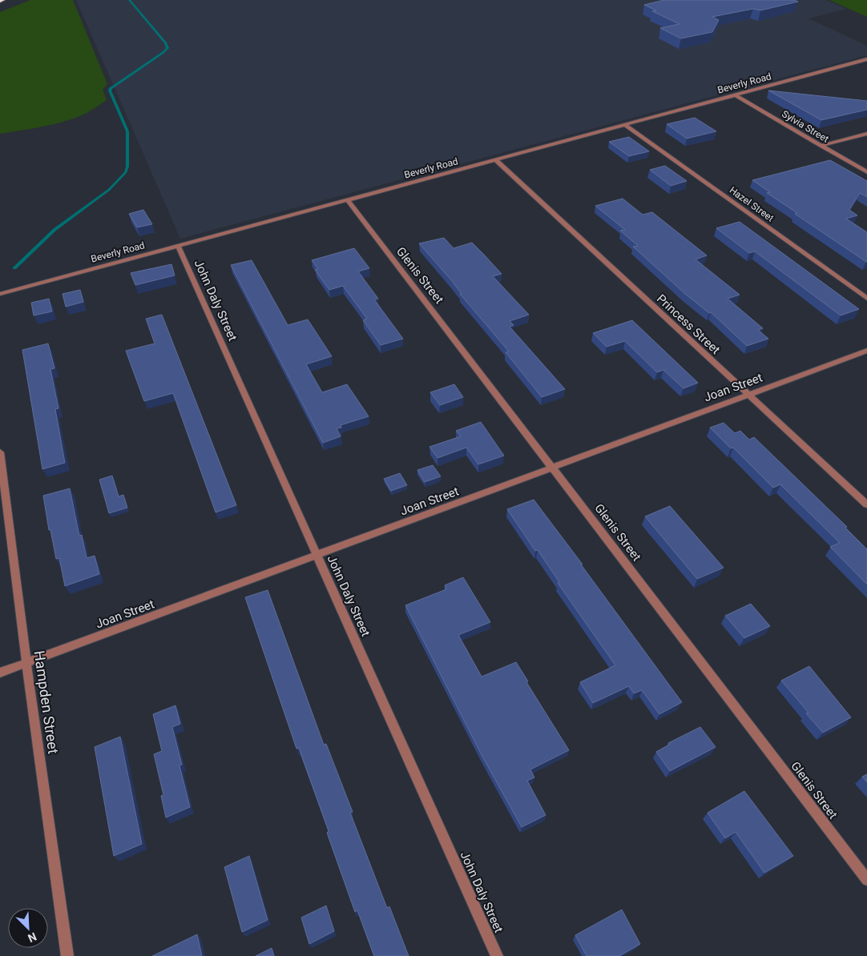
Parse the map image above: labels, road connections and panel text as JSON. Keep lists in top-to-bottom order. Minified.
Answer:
{"streets":{"street":["Beverly Road","Sylvia Street","Hazel Street","Glenis Street","John Daly Street","Princess Street","Joan Street","Hampden Street"]},"crossings":[["Beverly Road","Sylvia Street"],["Beverly Road","Hazel Street"],["Beverly Road","Glenis Street"],["Beverly Road","John Daly Street"],["Beverly Road","Princess Street"],["Glenis Street","Joan Street"],["John Daly Street","Joan Street"],["Princess Street","Joan Street"],["Joan Street","Hampden Street"]],"north":"bottom right"}
